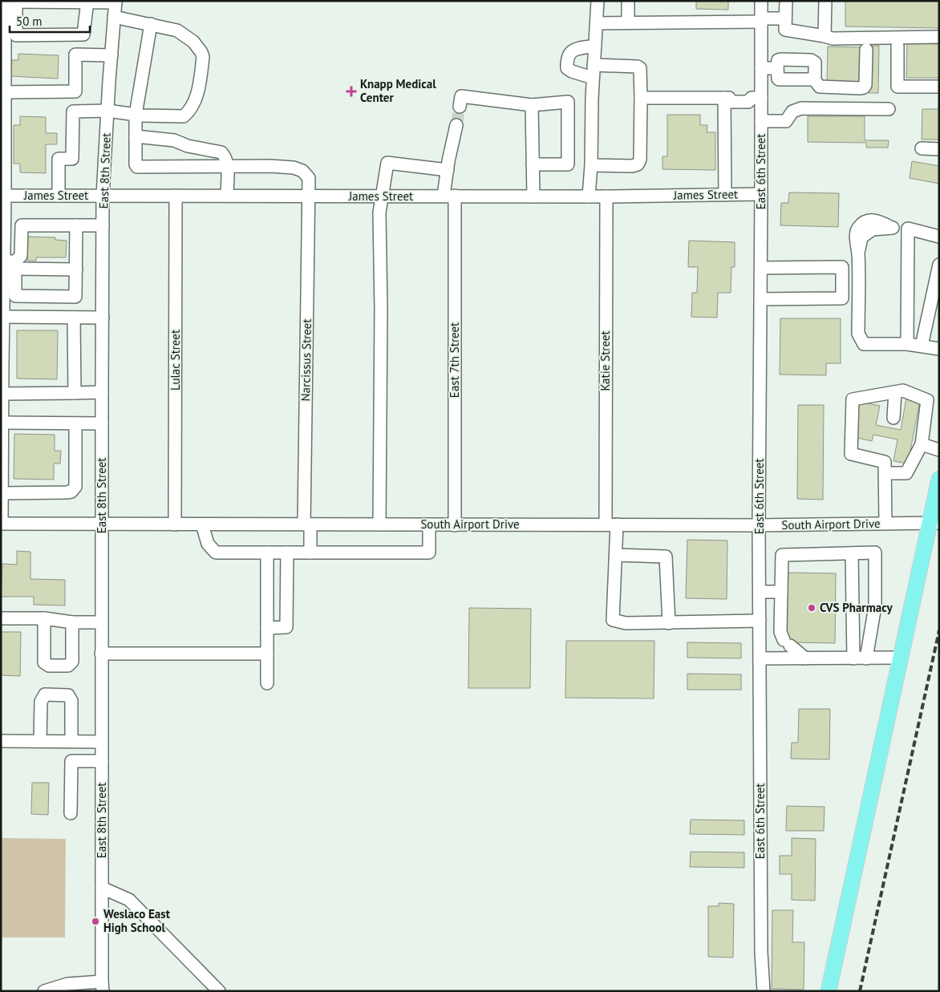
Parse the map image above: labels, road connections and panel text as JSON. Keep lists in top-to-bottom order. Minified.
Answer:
{"streets":{"street":["East 8th Street","East 6th Street","James Street","Lulac Street","Narcissus Street","East 7th Street","Katie Street","South Airport Drive"]},"crossings":[["East 8th Street","James Street"],["East 8th Street","South Airport Drive"],["East 6th Street","James Street"],["East 6th Street","South Airport Drive"],["James Street","Lulac Street"],["James Street","Narcissus Street"],["James Street","East 7th Street"],["James Street","Katie Street"],["Lulac Street","South Airport Drive"],["Narcissus Street","South Airport Drive"],["East 7th Street","South Airport Drive"],["Katie Street","South Airport Drive"]],"places":{"health":["Knapp Medical Center"],"other":["CVS Pharmacy","Weslaco East High School"]},"scale_bar":"50 m"}
